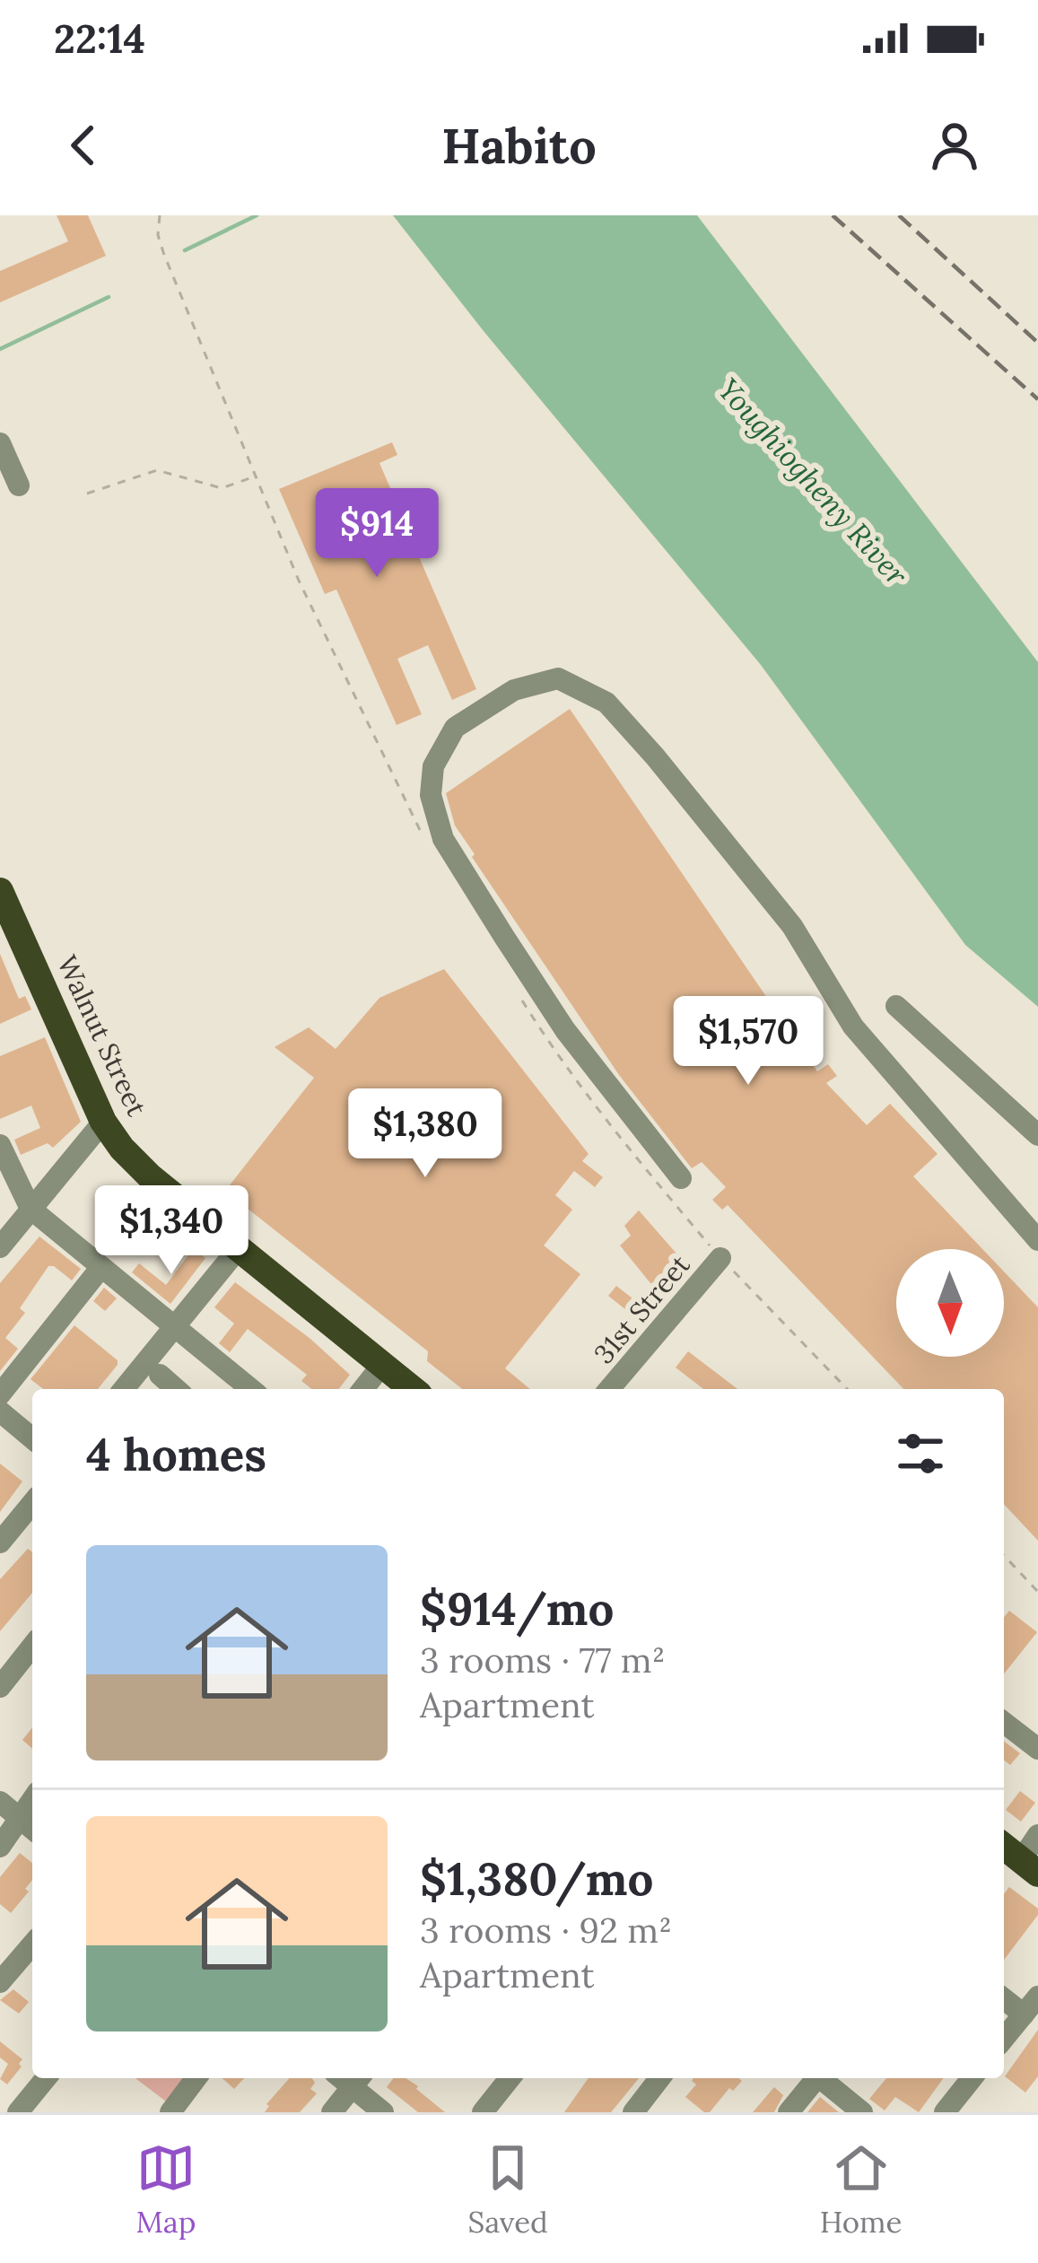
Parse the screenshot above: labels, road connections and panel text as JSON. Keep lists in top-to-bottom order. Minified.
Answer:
{"streets":{"main road":["Walnut Street"],"street":["31st Street"]},"water":["Youghiogheny River"],"north":"bottom","page":{"status":"22:14","header":"Habito","price":["$914","$1,570","$1,380","$1,340"],"heading":"4 homes","list":[{"name":"$914/mo","note":"3 rooms · 77 m² · Apartment"},{"name":"$1,380/mo","note":"3 rooms · 92 m² · Apartment"}],"tabs":["Map","Saved","Home"]}}
